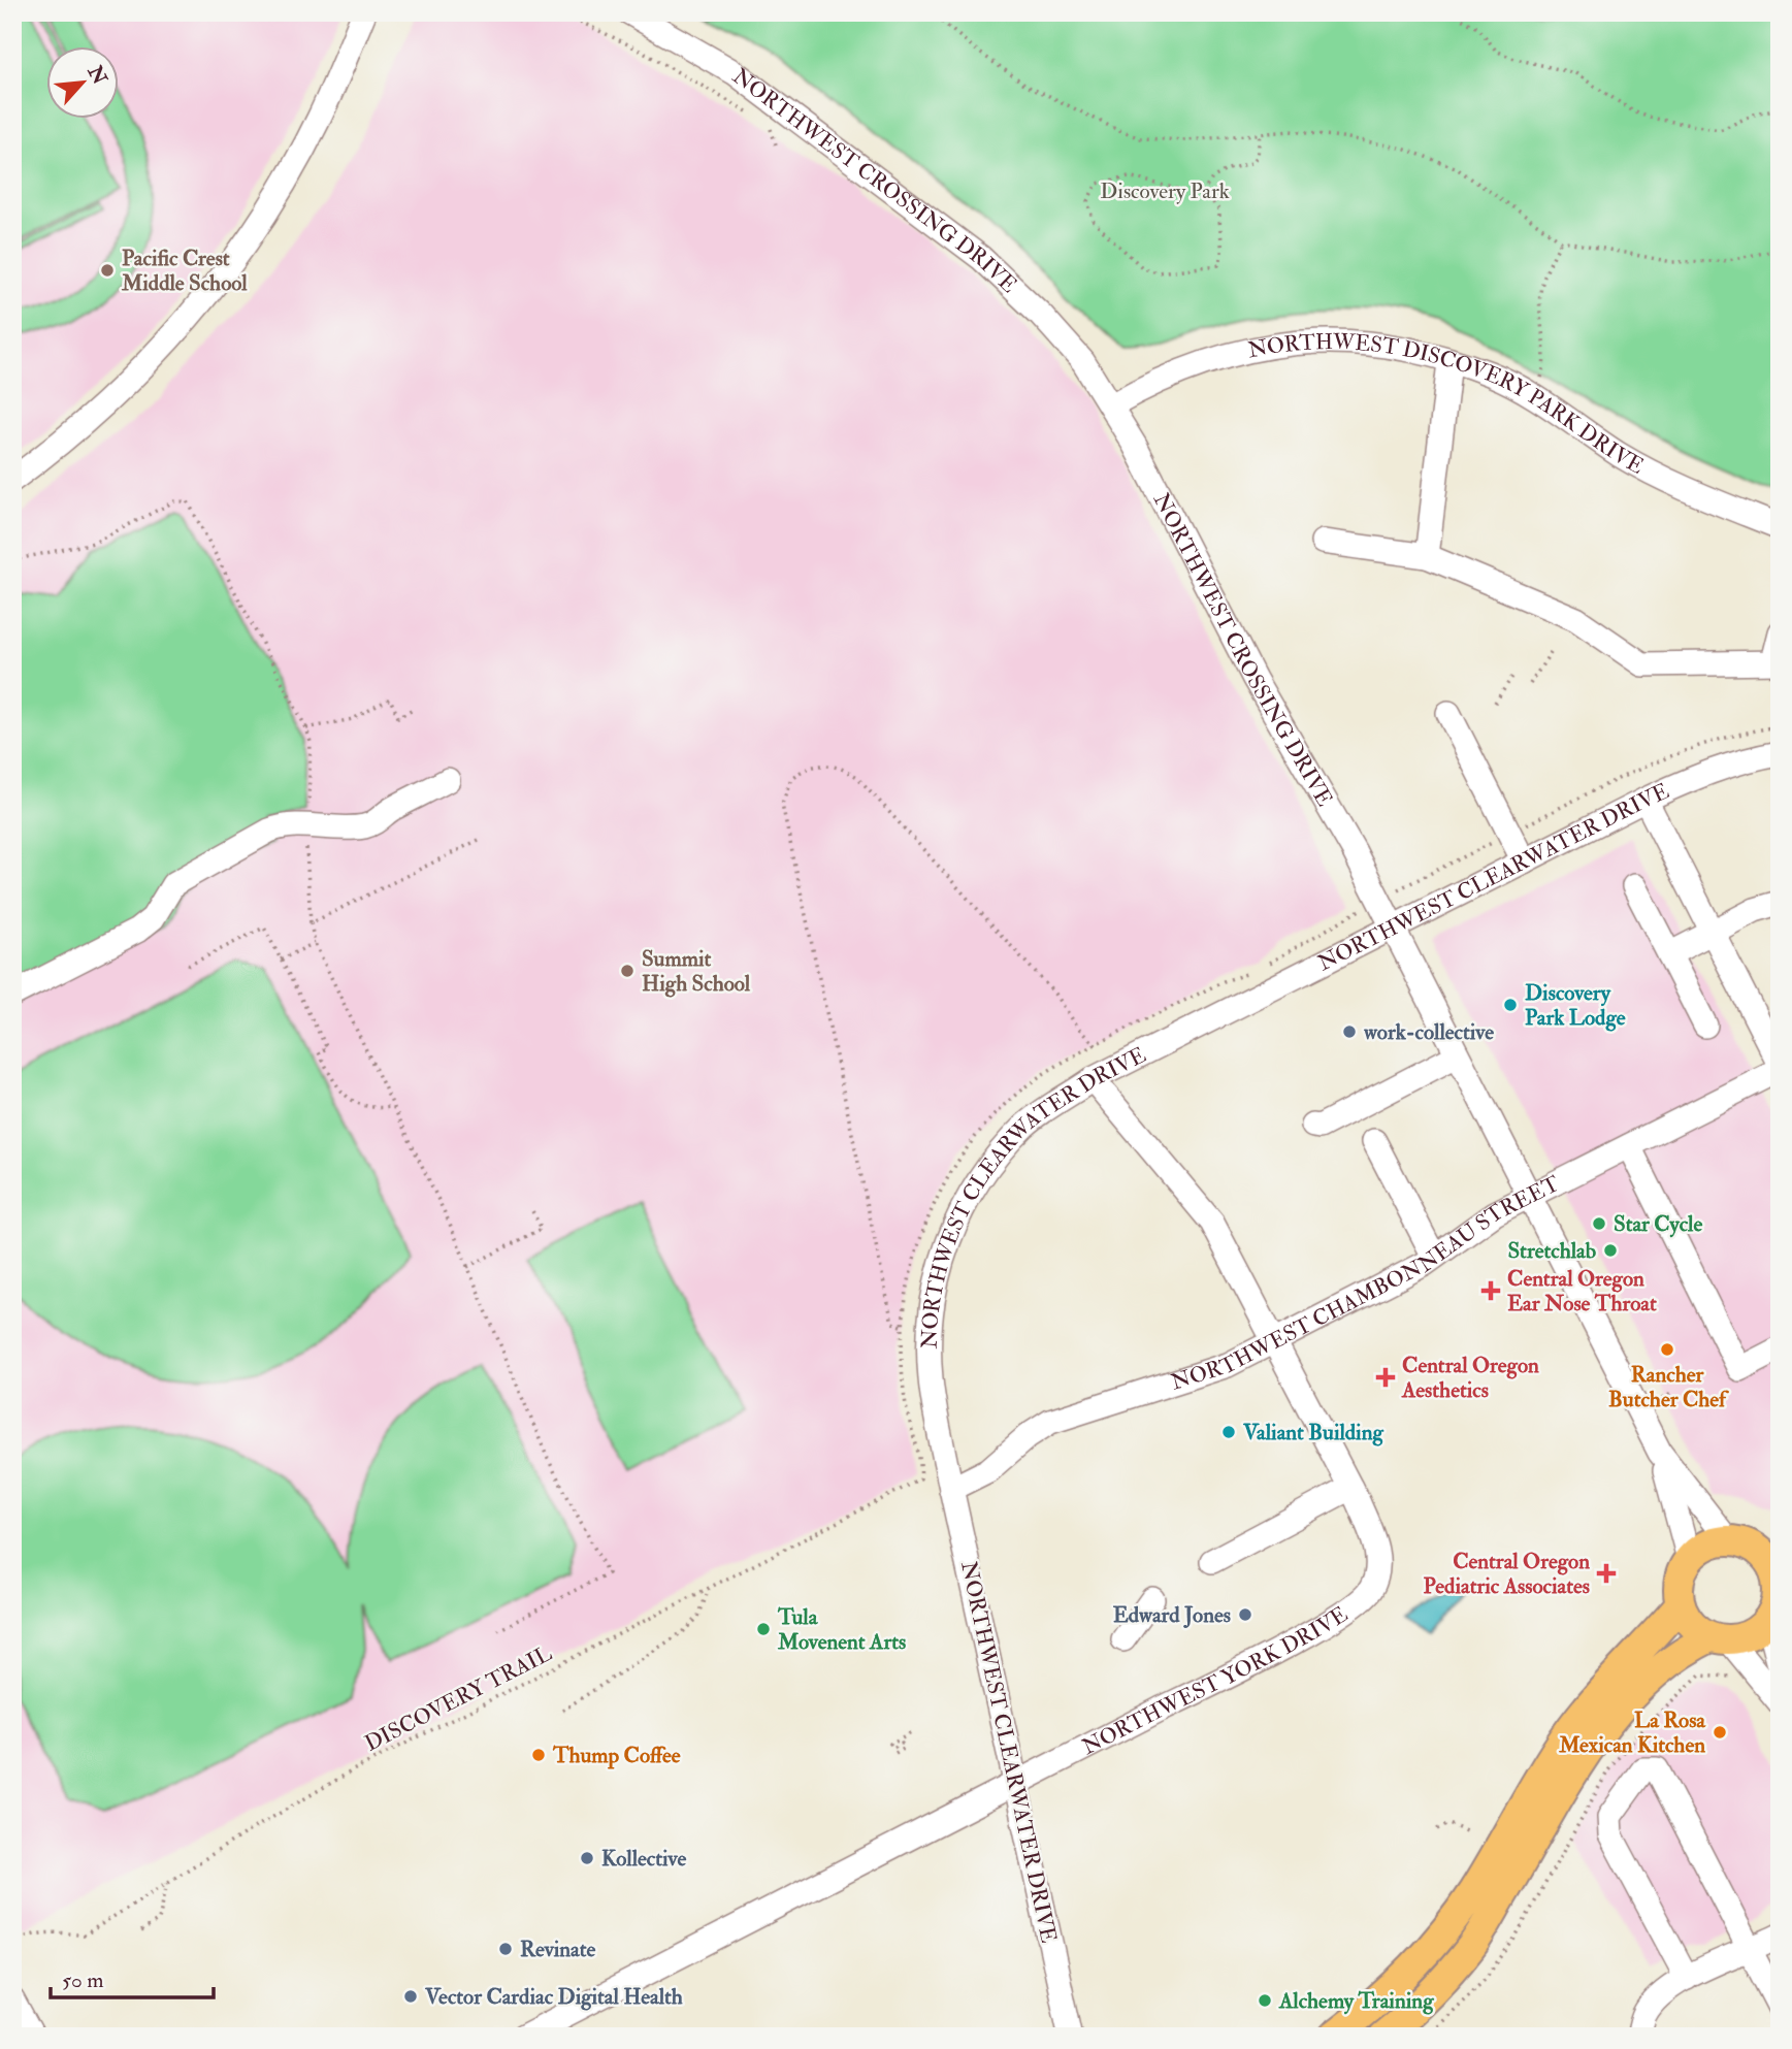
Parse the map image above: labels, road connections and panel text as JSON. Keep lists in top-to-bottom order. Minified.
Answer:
{"streets":{"street":["NORTHWEST CROSSING DRIVE","NORTHWEST DISCOVERY PARK DRIVE","NORTHWEST CLEARWATER DRIVE","NORTHWEST CHAMBONNEAU STREET","NORTHWEST YORK DRIVE"],"path":["DISCOVERY TRAIL"]},"crossings":[["NORTHWEST CROSSING DRIVE","NORTHWEST DISCOVERY PARK DRIVE"],["NORTHWEST CROSSING DRIVE","NORTHWEST CLEARWATER DRIVE"],["NORTHWEST CROSSING DRIVE","NORTHWEST CHAMBONNEAU STREET"],["NORTHWEST CLEARWATER DRIVE","NORTHWEST CHAMBONNEAU STREET"],["NORTHWEST CLEARWATER DRIVE","NORTHWEST YORK DRIVE"],["NORTHWEST CHAMBONNEAU STREET","NORTHWEST YORK DRIVE"]],"parks":["Discovery Park"],"places":{"other":["Pacific Crest Middle School","Summit High School","Discovery Park Lodge","work-collective","Star Cycle","Stretchlab","Rancher Butcher Chef","Valiant Building","Edward Jones","Tula Movenent Arts","La Rosa Mexican Kitchen","Thump Coffee","Kollective","Revinate","Vector Cardiac Digital Health","Alchemy Training"],"health":["Central Oregon Ear Nose Throat","Central Oregon Aesthetics","Central Oregon Pediatric Associates"]},"scale_bar":"50 m","north":"top right"}
